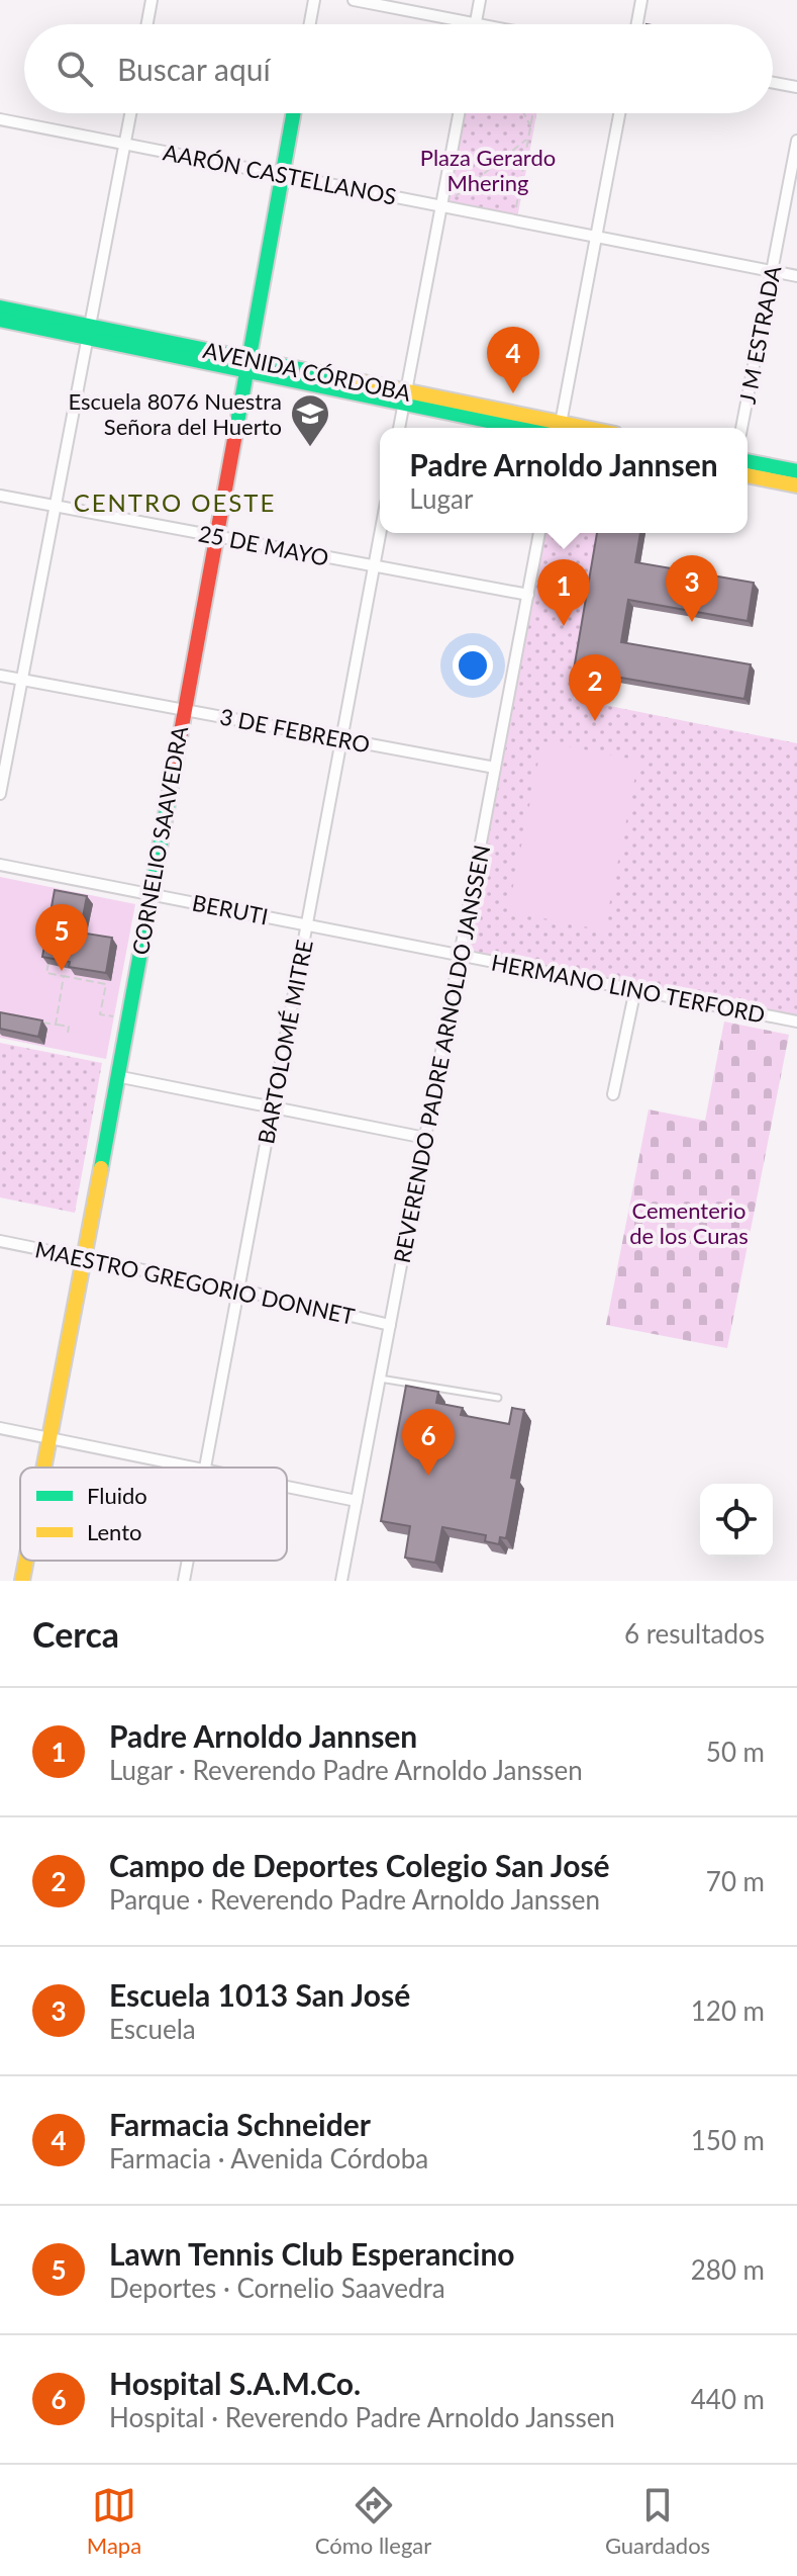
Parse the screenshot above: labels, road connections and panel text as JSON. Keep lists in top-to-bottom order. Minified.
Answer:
{"streets":{"street":["AARÓN CASTELLANOS","J M ESTRADA","AVENIDA CÓRDOBA","25 DE MAYO","3 DE FEBRERO","CORNELIO SAAVEDRA","BERUTI","HERMANO LINO TERFORD","BARTOLOMÉ MITRE","REVERENDO PADRE ARNOLDO JANSSEN","MAESTRO GREGORIO DONNET"]},"crossings":[["AARÓN CASTELLANOS","J M ESTRADA"],["AARÓN CASTELLANOS","CORNELIO SAAVEDRA"],["AVENIDA CÓRDOBA","CORNELIO SAAVEDRA"],["25 DE MAYO","CORNELIO SAAVEDRA"],["25 DE MAYO","BARTOLOMÉ MITRE"],["25 DE MAYO","REVERENDO PADRE ARNOLDO JANSSEN"],["3 DE FEBRERO","CORNELIO SAAVEDRA"],["3 DE FEBRERO","BARTOLOMÉ MITRE"],["3 DE FEBRERO","REVERENDO PADRE ARNOLDO JANSSEN"],["CORNELIO SAAVEDRA","BERUTI"],["CORNELIO SAAVEDRA","MAESTRO GREGORIO DONNET"],["BERUTI","HERMANO LINO TERFORD"],["BERUTI","BARTOLOMÉ MITRE"],["BERUTI","REVERENDO PADRE ARNOLDO JANSSEN"],["HERMANO LINO TERFORD","REVERENDO PADRE ARNOLDO JANSSEN"],["BARTOLOMÉ MITRE","MAESTRO GREGORIO DONNET"],["REVERENDO PADRE ARNOLDO JANSSEN","MAESTRO GREGORIO DONNET"]],"districts":["CENTRO OESTE"],"parks":["Plaza Gerardo Mhering","Cementerio de los Curas"],"places":{"school or university":["Escuela 8076 Nuestra Señora del Huerto"]},"legend":["Fluido","Lento"],"page":{"search":"Buscar aquí","pins":["4","3","1","2","5","6"],"popup":["Padre Arnoldo Jannsen","Lugar"],"heading":["Cerca","6 resultados"],"list":[{"mark":"1","name":"Padre Arnoldo Jannsen","note":"Lugar · Reverendo Padre Arnoldo Janssen","value":"50 m"},{"mark":"2","name":"Campo de Deportes Colegio San José","note":"Parque · Reverendo Padre Arnoldo Janssen","value":"70 m"},{"mark":"3","name":"Escuela 1013 San José","note":"Escuela","value":"120 m"},{"mark":"4","name":"Farmacia Schneider","note":"Farmacia · Avenida Córdoba","value":"150 m"},{"mark":"5","name":"Lawn Tennis Club Esperancino","note":"Deportes · Cornelio Saavedra","value":"280 m"},{"mark":"6","name":"Hospital S.A.M.Co.","note":"Hospital · Reverendo Padre Arnoldo Janssen","value":"440 m"}],"nav":["Mapa","Cómo llegar","Guardados"]}}
